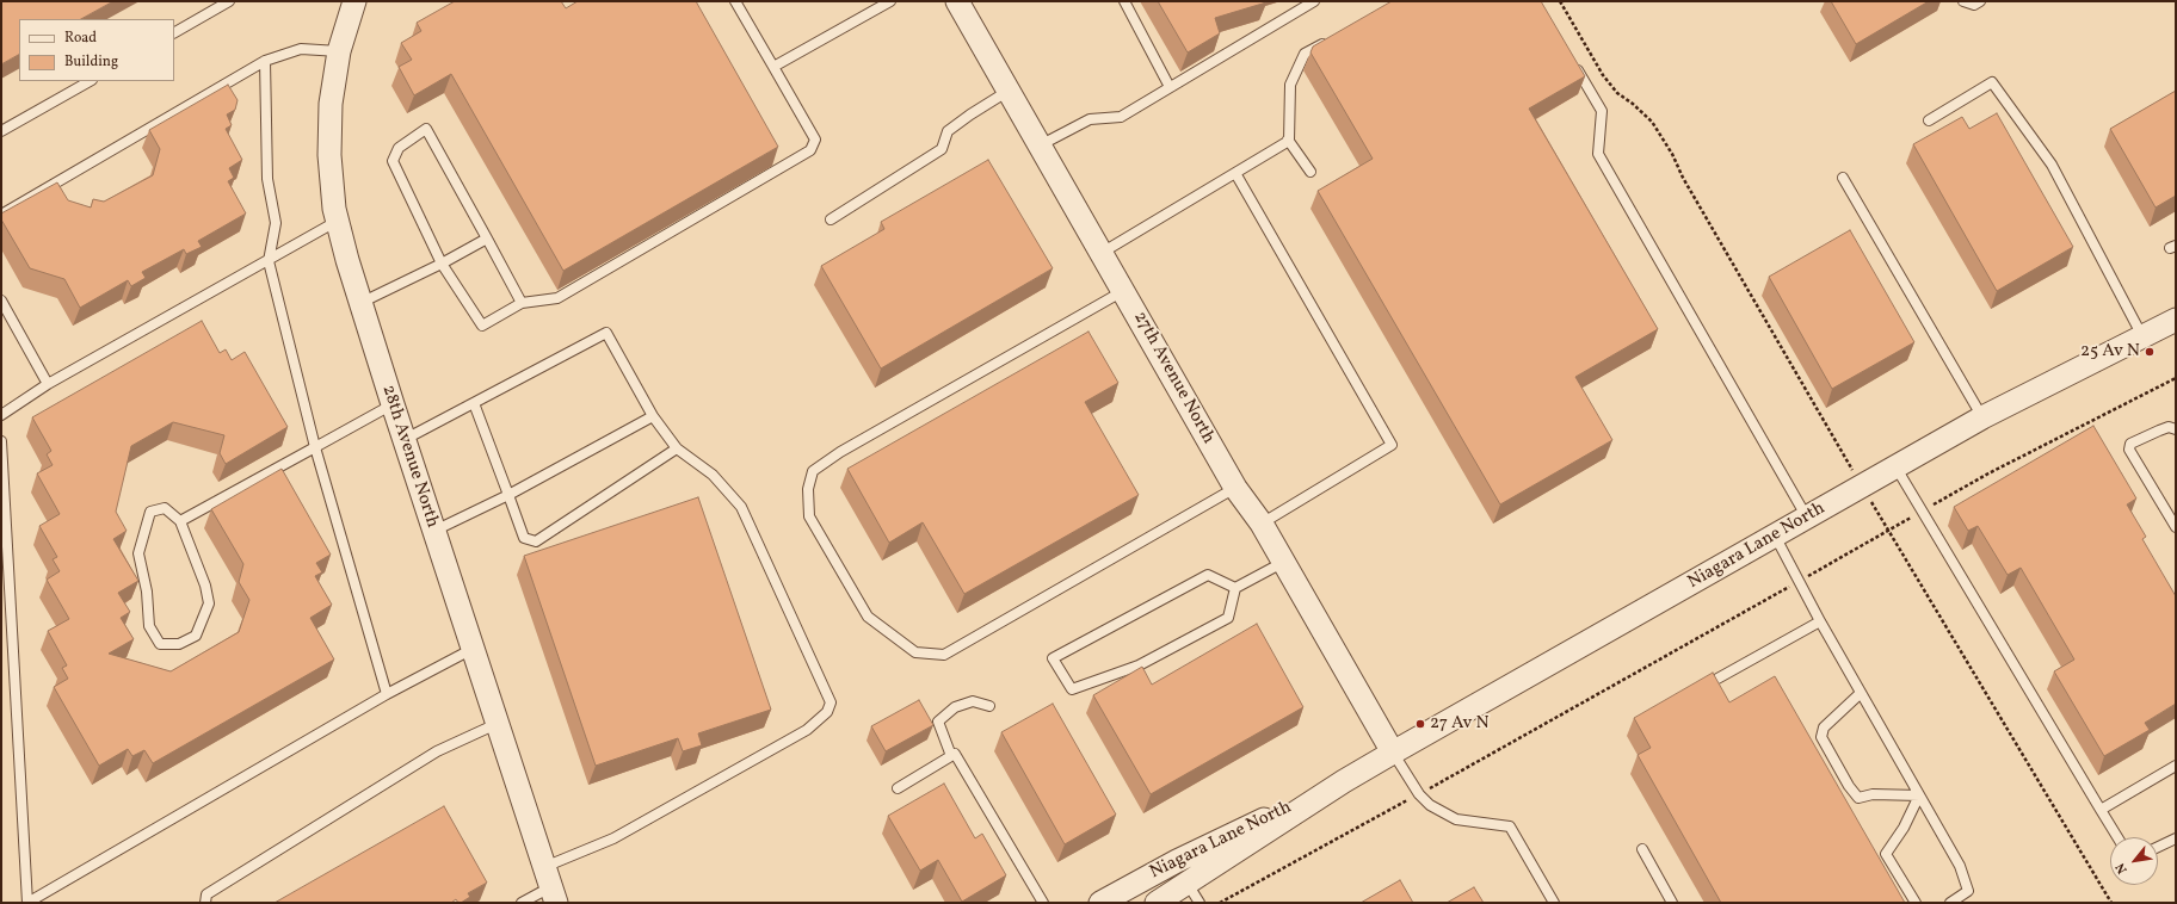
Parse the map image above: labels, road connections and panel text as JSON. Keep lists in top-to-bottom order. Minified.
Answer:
{"streets":{"street":["27th Avenue North","28th Avenue North","Niagara Lane North"]},"crossings":[["27th Avenue North","Niagara Lane North"]],"places":["25 Av N","27 Av N"],"legend":["Road","Building"],"north":"bottom left"}
